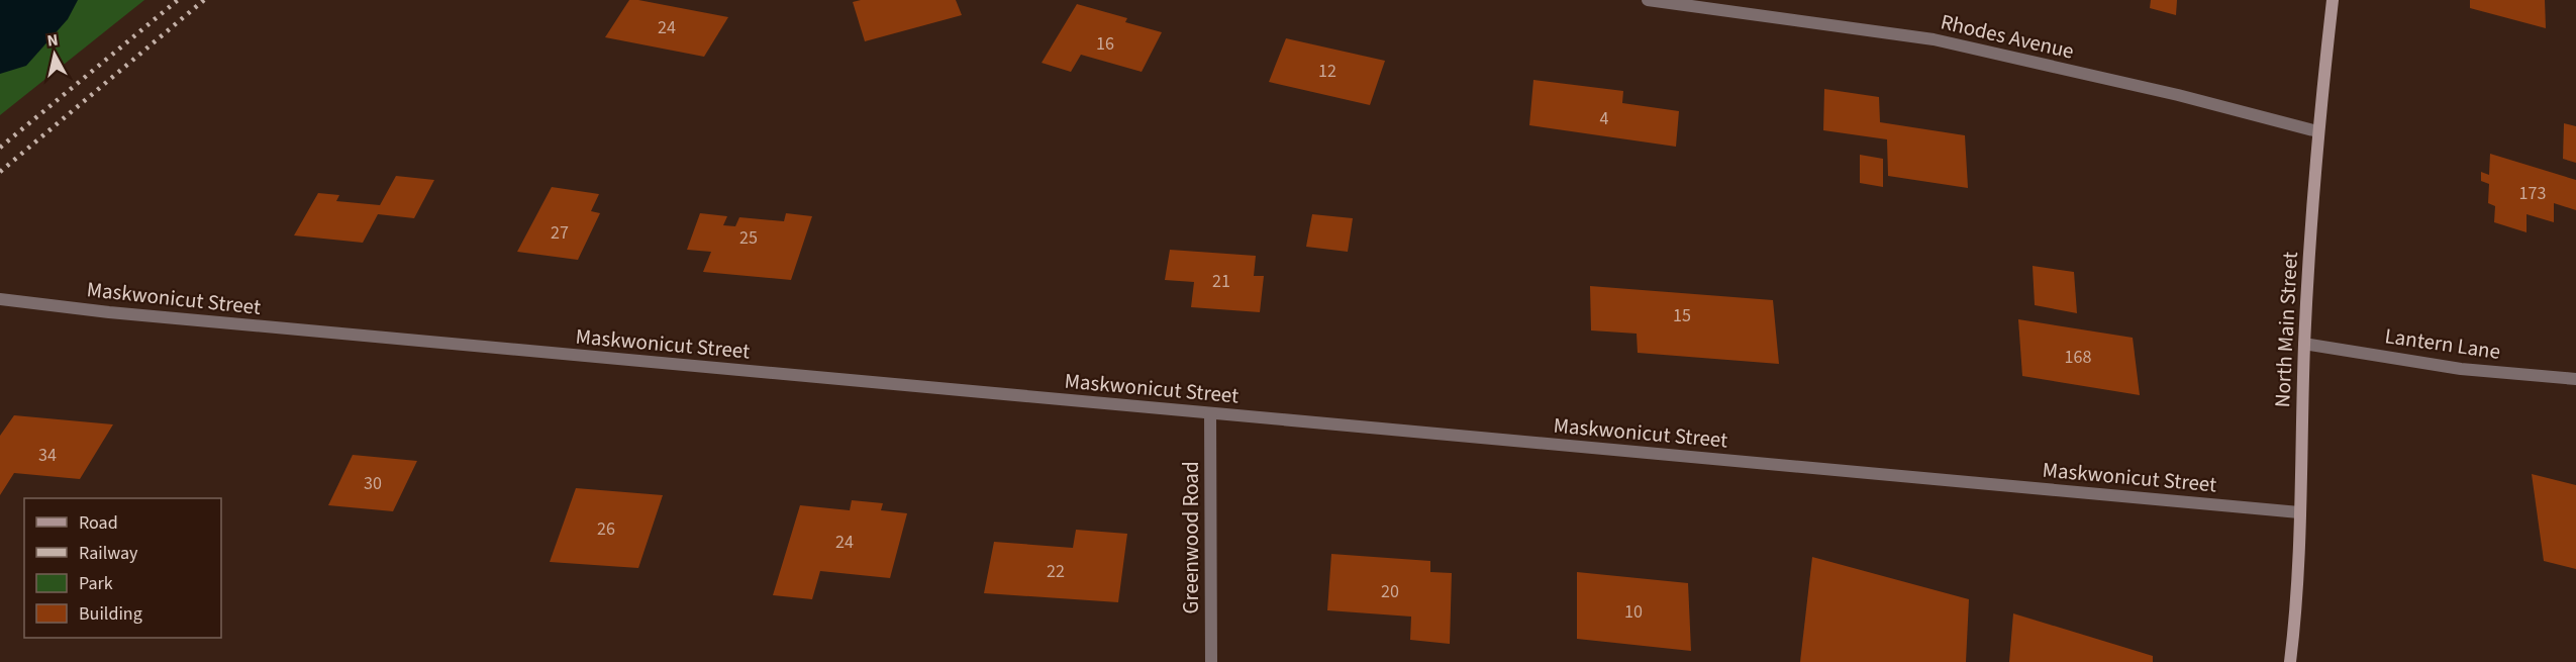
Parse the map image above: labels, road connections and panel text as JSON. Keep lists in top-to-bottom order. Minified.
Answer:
{"streets":{"main road":["North Main Street"],"street":["Rhodes Avenue","Maskwonicut Street","Lantern Lane","Greenwood Road"]},"crossings":[["Rhodes Avenue","North Main Street"],["Maskwonicut Street","North Main Street"],["Maskwonicut Street","Greenwood Road"],["North Main Street","Lantern Lane"]],"house_numbers":["24","16","12","4","173","27","25","21","15","168","34","30","26","24","22","20","10"],"legend":["Road","Railway","Park","Building"],"north":"top"}
